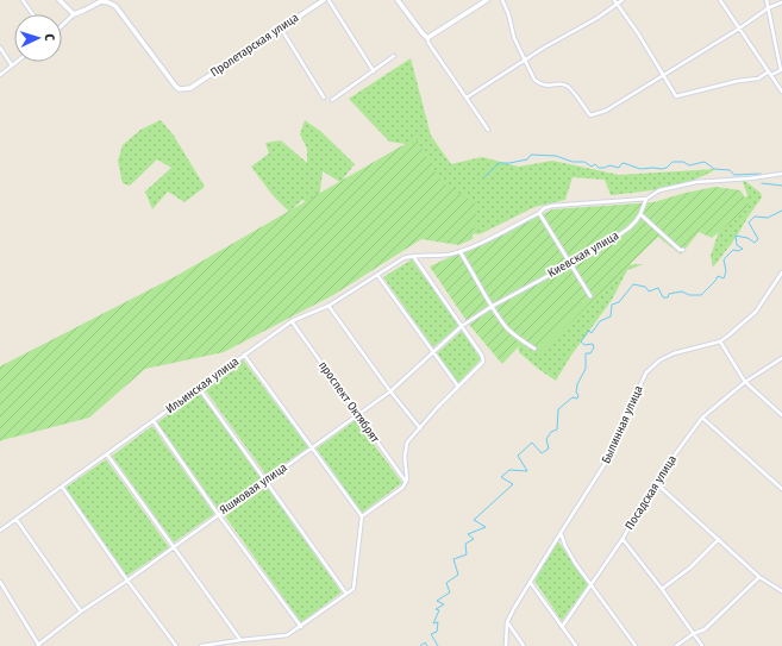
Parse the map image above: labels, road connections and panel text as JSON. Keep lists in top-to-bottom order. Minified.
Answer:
{"streets":{"street":["Пролетарская улица","Киевская улица","Ильинская улица","проспект Октябрят","Былинная улица","Яшмовая улица","Посадская улица"]},"crossings":[["Киевская улица","Яшмовая улица"],["Ильинская улица","проспект Октябрят"],["проспект Октябрят","Яшмовая улица"]],"north":"right"}
